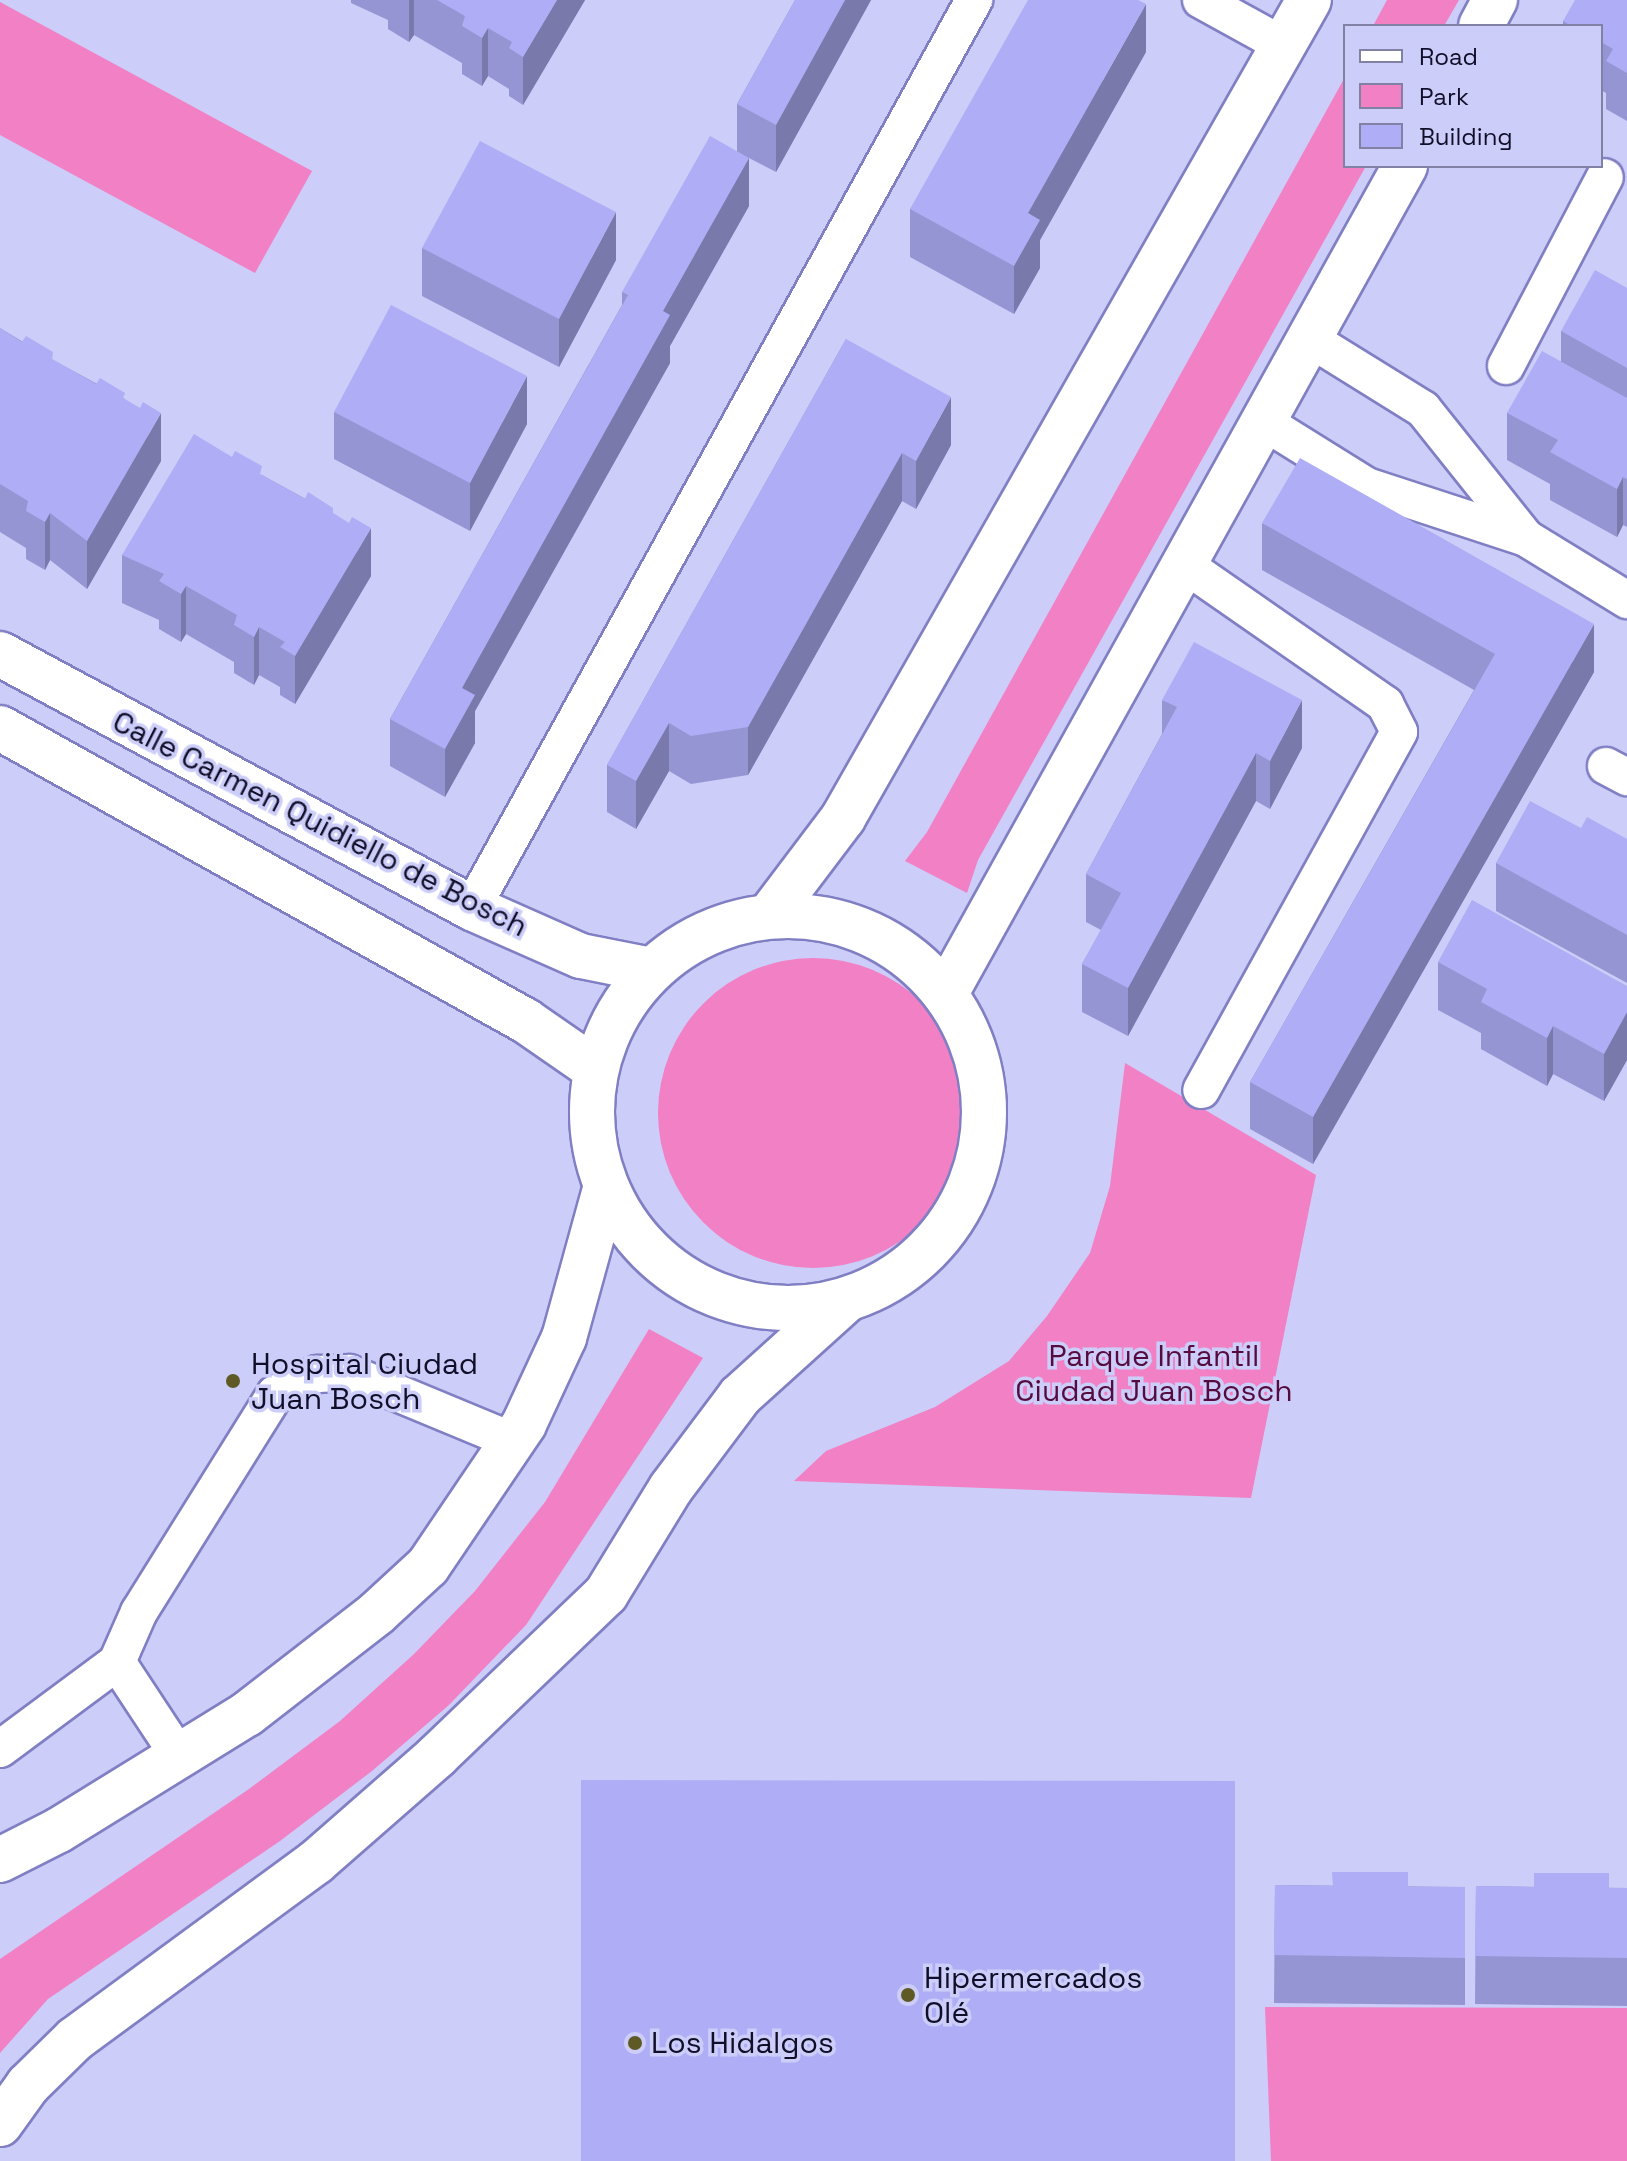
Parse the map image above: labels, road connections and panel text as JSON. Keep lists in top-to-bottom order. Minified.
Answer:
{"streets":{"street":["Calle Carmen Quidiello de Bosch"]},"parks":["Parque Infantil Ciudad Juan Bosch"],"places":["Hospital Ciudad Juan Bosch","Hipermercados Olé","Los Hidalgos"],"legend":["Road","Park","Building"]}
